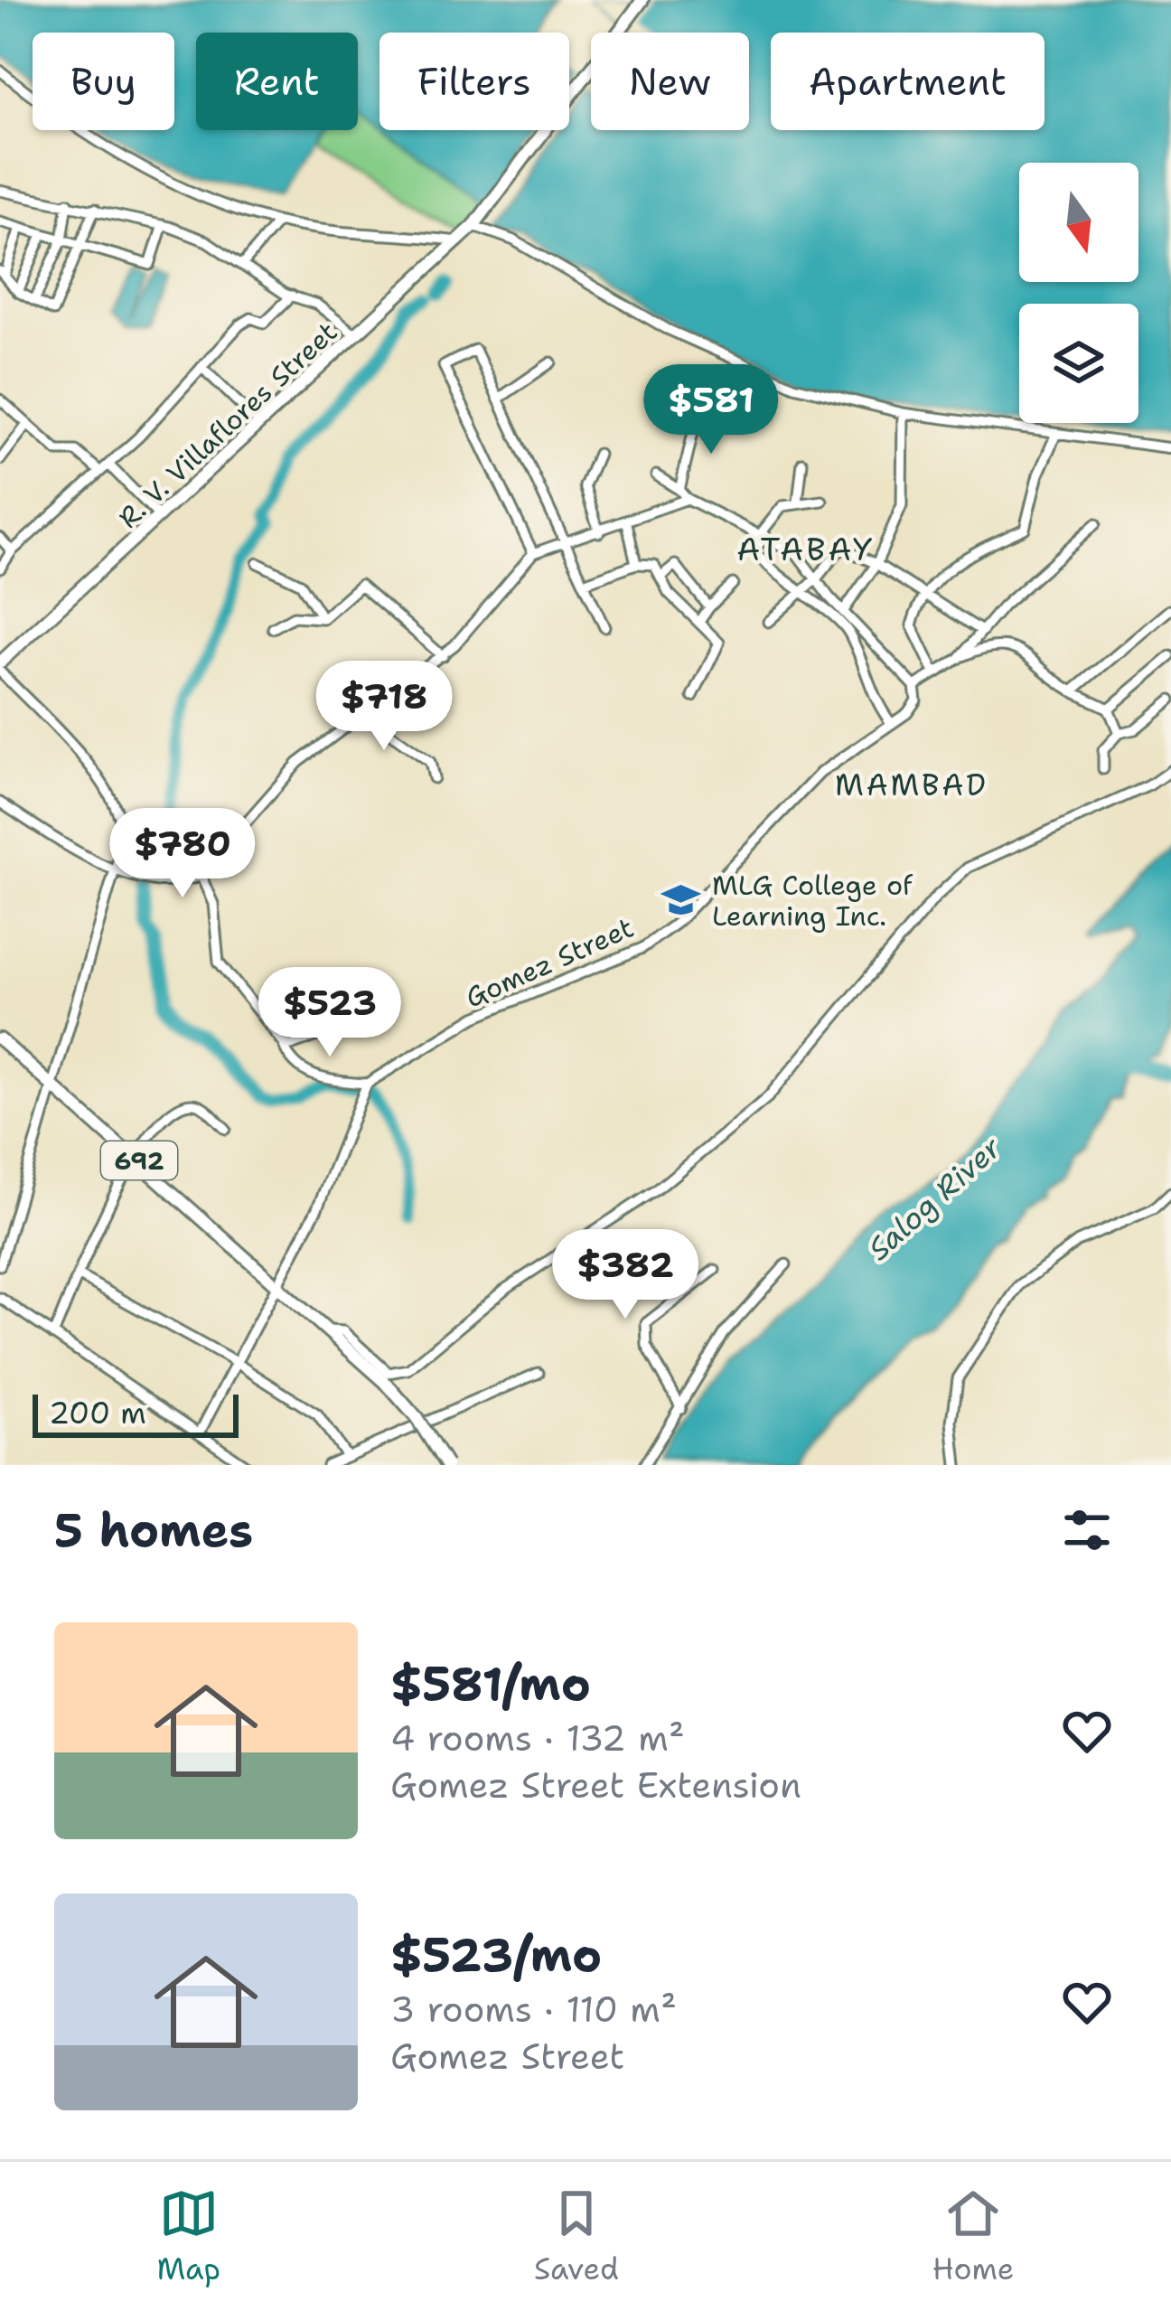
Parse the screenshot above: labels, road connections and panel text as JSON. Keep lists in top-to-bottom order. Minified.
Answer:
{"streets":{"main road":["R. V. Villaflores Street","692"],"street":["Gomez Street"]},"districts":["ATABAY","MAMBAD"],"water":["Salog River"],"places":{"school or university":["MLG College of Learning Inc."]},"scale_bar":"200 m","north":"bottom","page":{"chip":["Buy","Rent","Filters","New","Apartment"],"price":["$581","$718","$780","$523","$382"],"scale":"200 m","heading":"5 homes","list":[{"name":"$581/mo","note":"4 rooms · 132 m² · Gomez Street Extension"},{"name":"$523/mo","note":"3 rooms · 110 m² · Gomez Street"}],"tabs":["Map","Saved","Home"]}}
